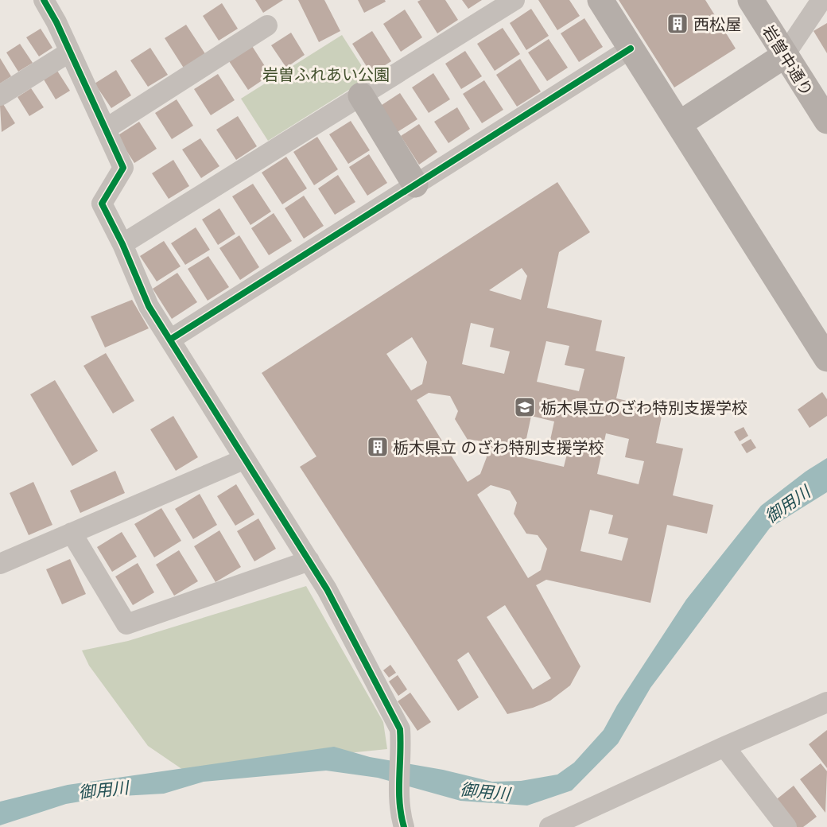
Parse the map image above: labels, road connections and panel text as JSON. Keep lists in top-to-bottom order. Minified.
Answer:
{"streets":{"street":["岩曽中通り"]},"water":["御用川"],"parks":["岩曽ふれあい公園"],"places":{"building":["西松屋","栃木県立 のざわ特別支援学校"],"school or university":["栃木県立のざわ特別支援学校"]}}
